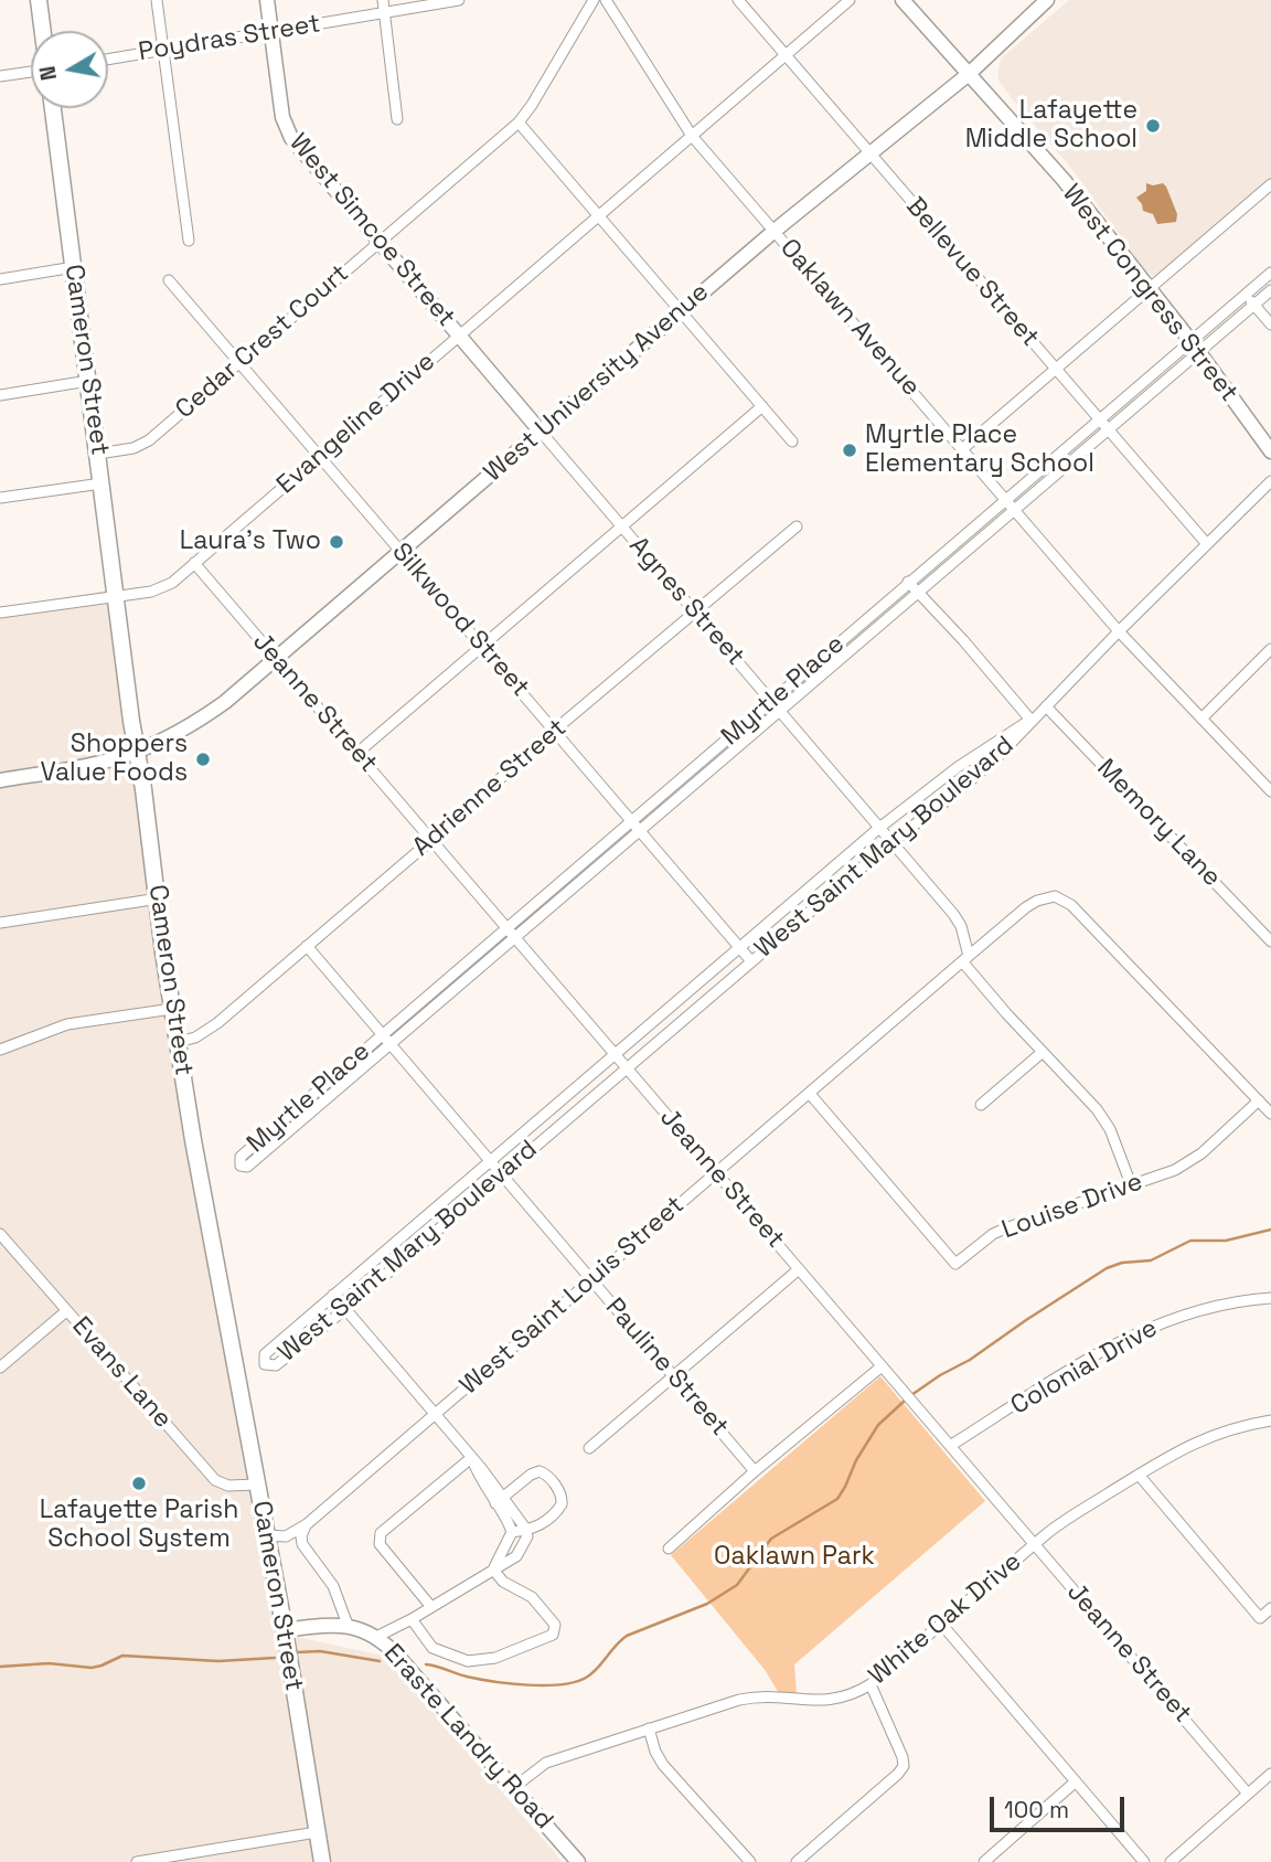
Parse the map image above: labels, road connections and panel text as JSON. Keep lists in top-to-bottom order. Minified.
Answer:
{"streets":{"main road":["West Simcoe Street","West Congress Street","Cameron Street","West University Avenue","Eraste Landry Road"],"street":["Poydras Street","Bellevue Street","Oaklawn Avenue","Cedar Crest Court","Evangeline Drive","Agnes Street","Silkwood Street","Myrtle Place","Jeanne Street","Adrienne Street","Memory Lane","West Saint Mary Boulevard","Louise Drive","West Saint Louis Street","Pauline Street","Colonial Drive","Evans Lane","White Oak Drive"]},"crossings":[["Poydras Street","West Simcoe Street"],["West Simcoe Street","Cedar Crest Court"],["West Simcoe Street","West University Avenue"],["West Simcoe Street","Evangeline Drive"],["West Simcoe Street","Agnes Street"],["Bellevue Street","West University Avenue"],["Bellevue Street","Evangeline Drive"],["Bellevue Street","Myrtle Place"],["Bellevue Street","West Saint Mary Boulevard"],["West Congress Street","West University Avenue"],["West Congress Street","Myrtle Place"],["Oaklawn Avenue","West University Avenue"],["Oaklawn Avenue","Evangeline Drive"],["Oaklawn Avenue","Myrtle Place"],["Oaklawn Avenue","West Saint Mary Boulevard"],["Cedar Crest Court","Cameron Street"],["Cedar Crest Court","Silkwood Street"],["Cameron Street","West University Avenue"],["Cameron Street","Evangeline Drive"],["Cameron Street","Adrienne Street"],["Cameron Street","Evans Lane"],["Cameron Street","Eraste Landry Road"],["West University Avenue","Agnes Street"],["West University Avenue","Silkwood Street"],["West University Avenue","Jeanne Street"],["Evangeline Drive","Silkwood Street"],["Evangeline Drive","Jeanne Street"],["Agnes Street","Myrtle Place"],["Agnes Street","Adrienne Street"],["Agnes Street","West Saint Mary Boulevard"],["Agnes Street","Louise Drive"],["Agnes Street","West Saint Louis Street"],["Silkwood Street","Myrtle Place"],["Silkwood Street","Adrienne Street"],["Silkwood Street","West Saint Mary Boulevard"],["Myrtle Place","Jeanne Street"],["Myrtle Place","Pauline Street"],["Jeanne Street","Adrienne Street"],["Jeanne Street","West Saint Mary Boulevard"],["Jeanne Street","West Saint Louis Street"],["Jeanne Street","Colonial Drive"],["Jeanne Street","White Oak Drive"],["Adrienne Street","Pauline Street"],["Memory Lane","West Saint Mary Boulevard"],["West Saint Mary Boulevard","Pauline Street"],["Louise Drive","West Saint Louis Street"],["West Saint Louis Street","Pauline Street"],["White Oak Drive","Eraste Landry Road"]],"parks":["Oaklawn Park"],"places":["Lafayette Middle School","Myrtle Place Elementary School","Laura's Two","Shoppers Value Foods","Lafayette Parish School System"],"scale_bar":"100 m","north":"left"}
